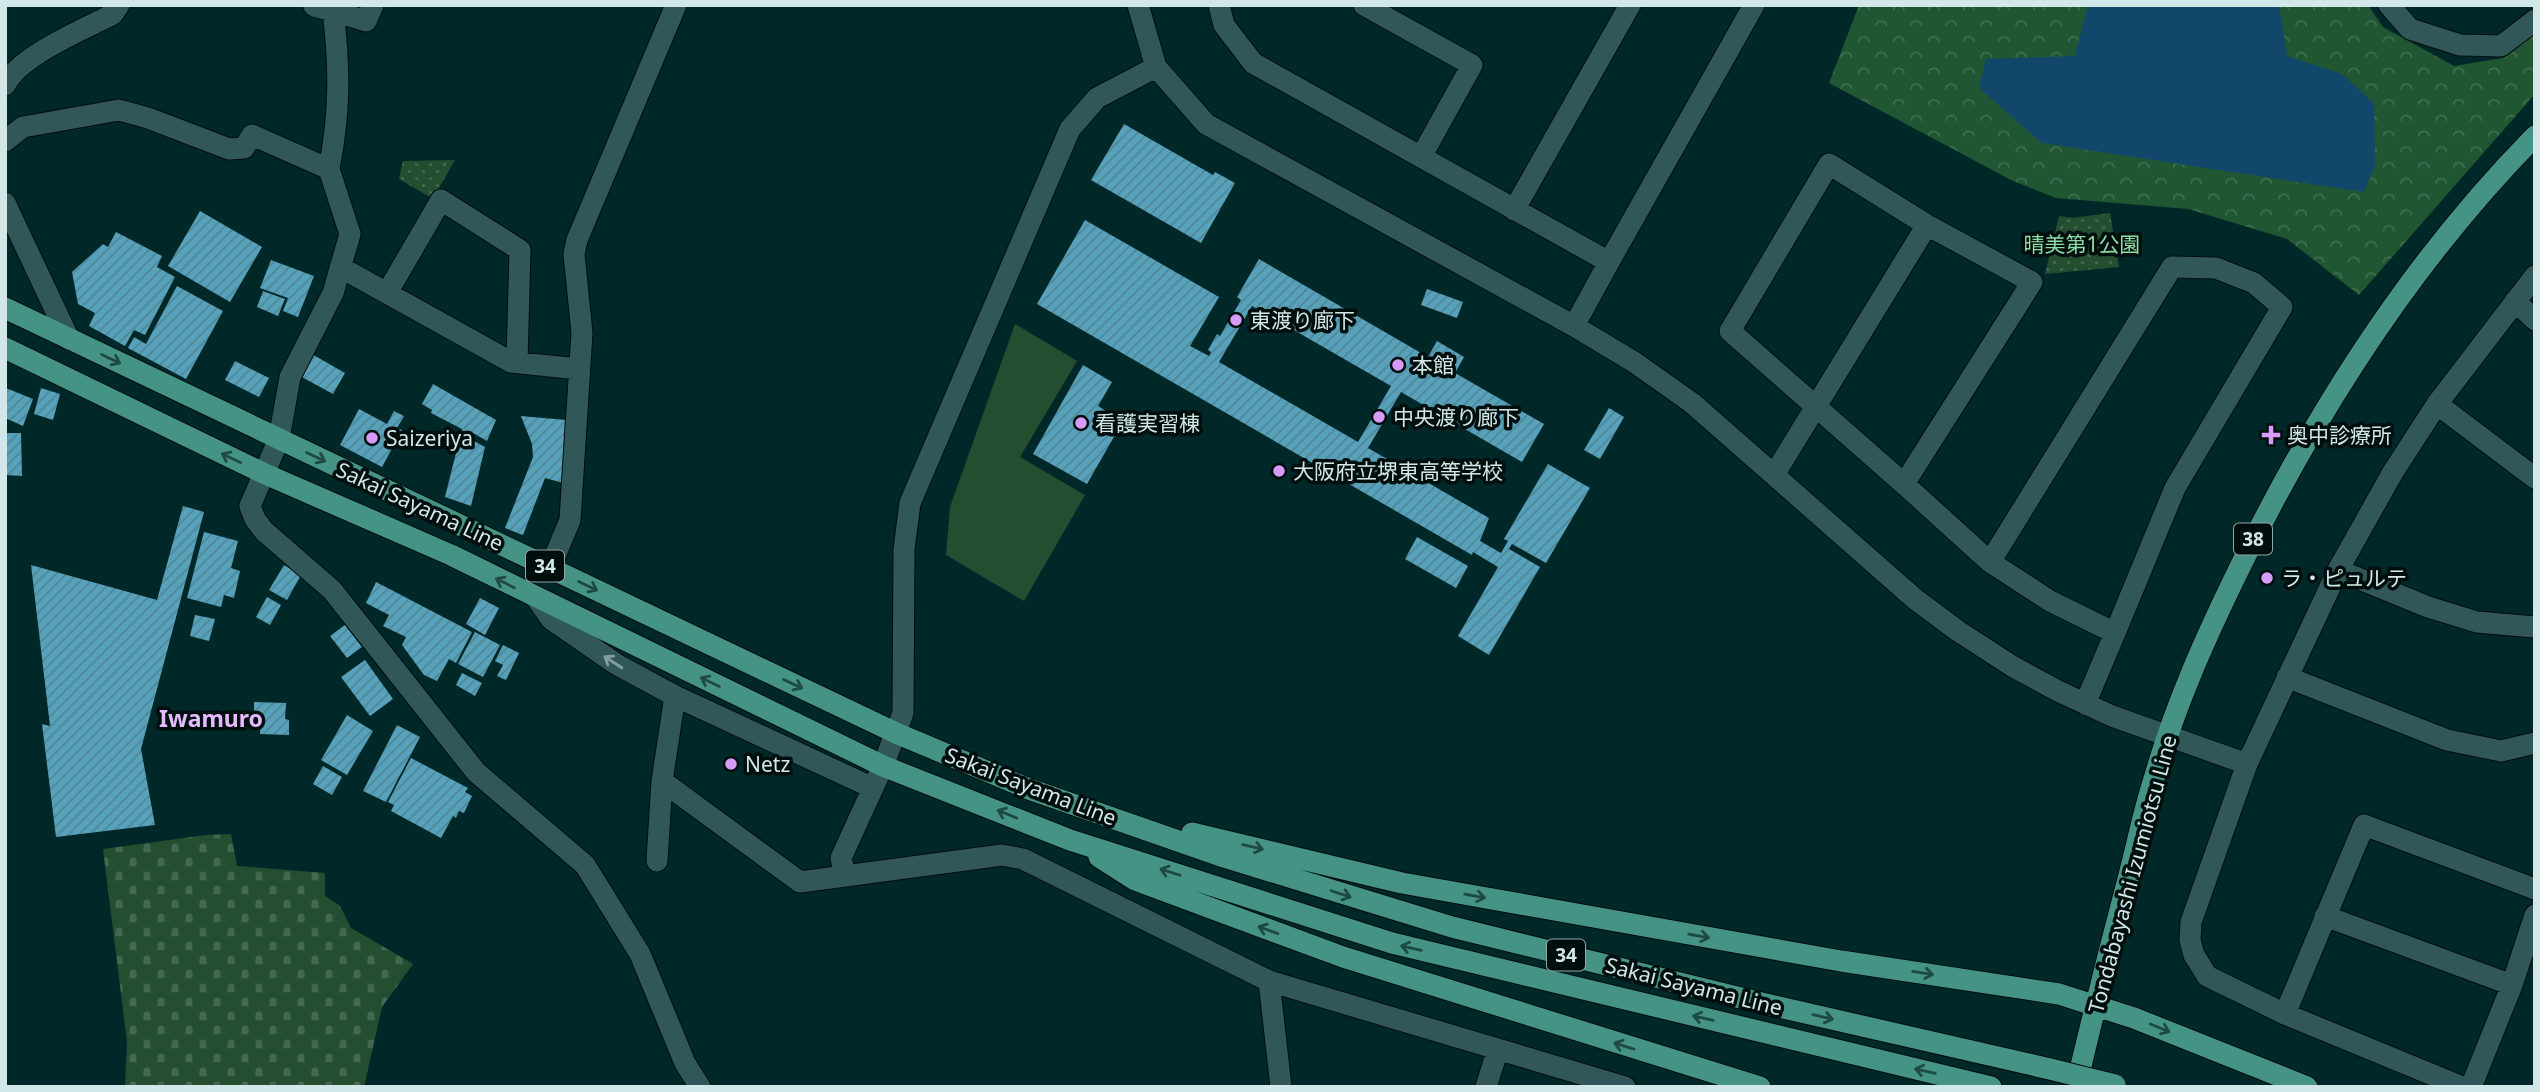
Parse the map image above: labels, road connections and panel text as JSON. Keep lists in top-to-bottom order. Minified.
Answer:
{"streets":{"main road":["Sakai Sayama Line","38","34","Tondabayashi Izumiotsu Line"]},"districts":["Iwamuro"],"parks":["晴美第1公園"],"places":{"other":["東渡り廊下","本館","中央渡り廊下","看護実習棟","Saizeriya","大阪府立堺東高等学校","ラ・ピュルテ","Netz"],"health":["奥中診療所"]}}
